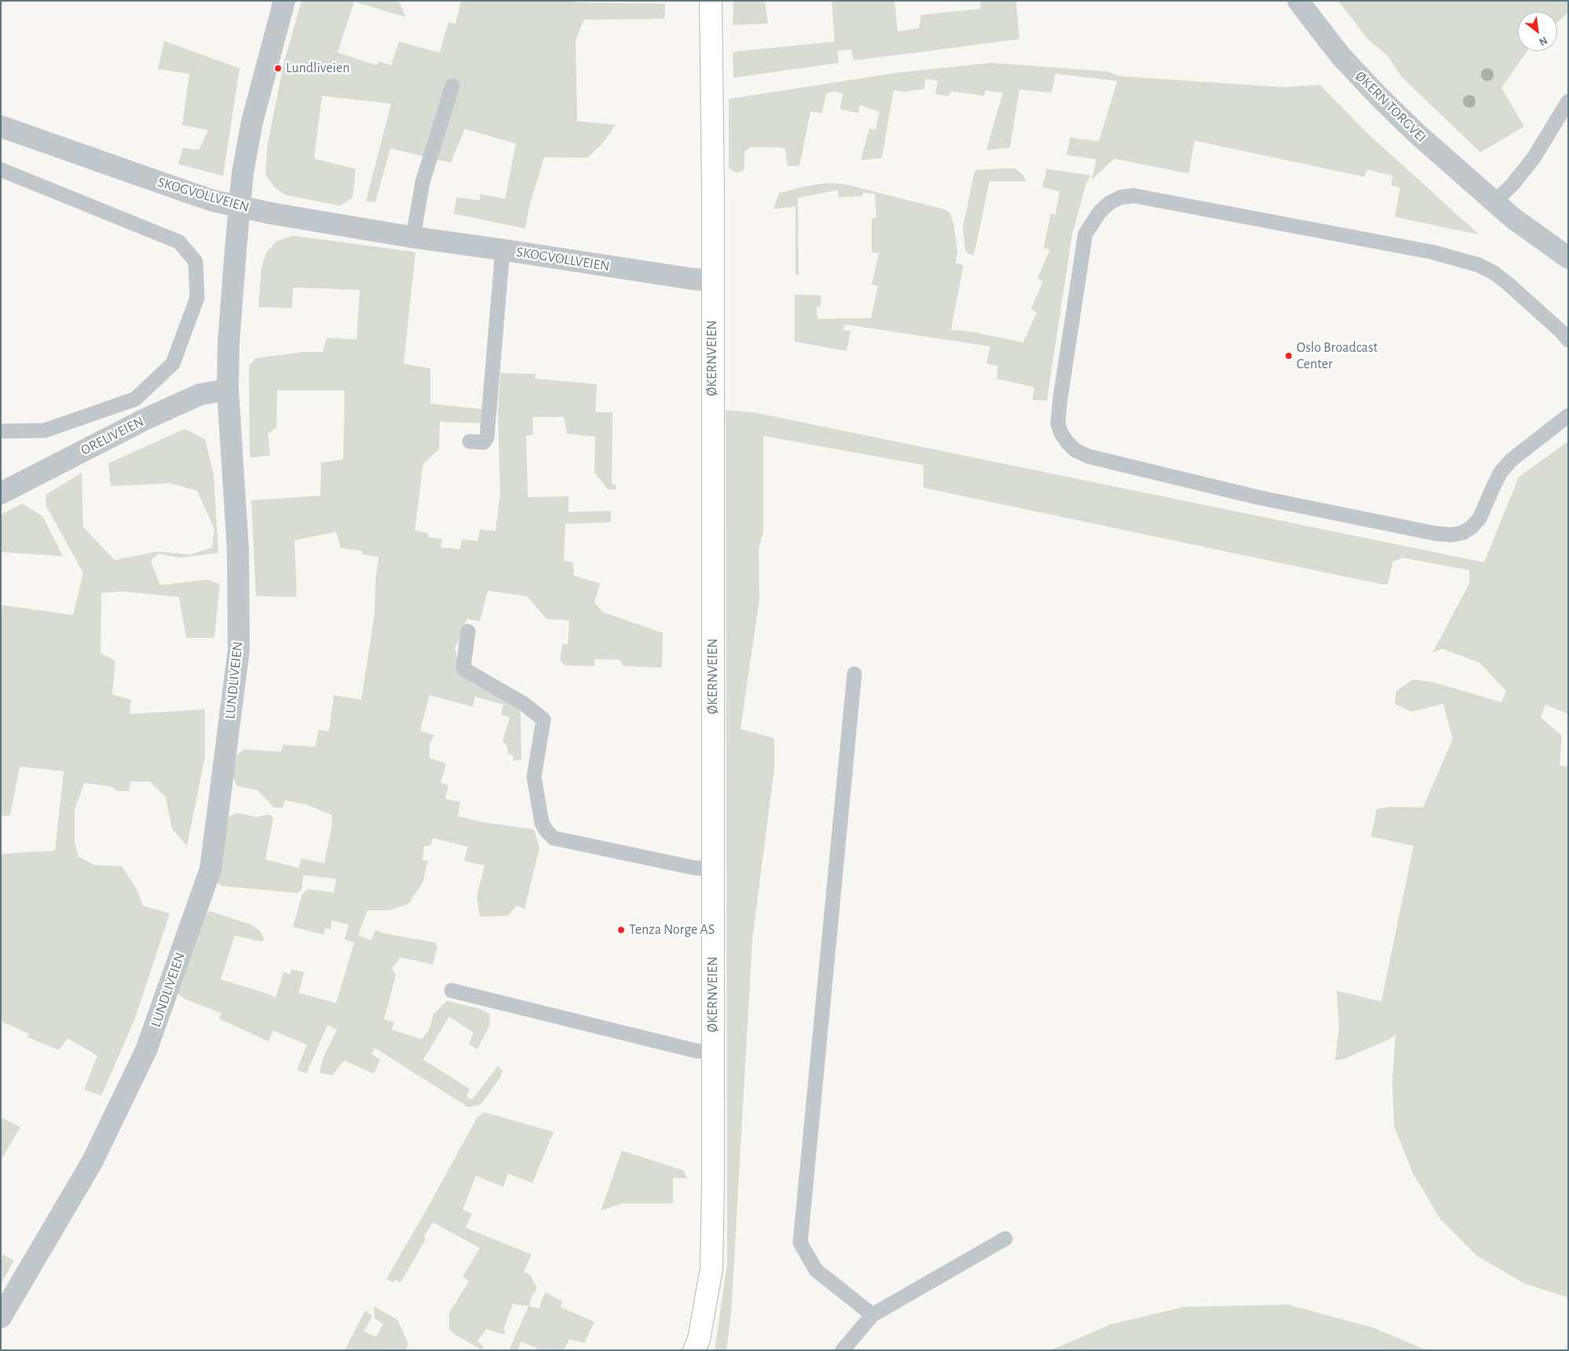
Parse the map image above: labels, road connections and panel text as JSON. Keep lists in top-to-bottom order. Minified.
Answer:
{"streets":{"street":["ØKERN TORGVEI","SKOGVOLLVEIEN","ØKERNVEIEN","ORELIVEIEN","LUNDLIVEIEN"]},"crossings":[["SKOGVOLLVEIEN","ØKERNVEIEN"],["SKOGVOLLVEIEN","LUNDLIVEIEN"],["ORELIVEIEN","LUNDLIVEIEN"]],"places":["Lundliveien","Oslo Broadcast Center","Tenza Norge AS"],"north":"bottom right"}
